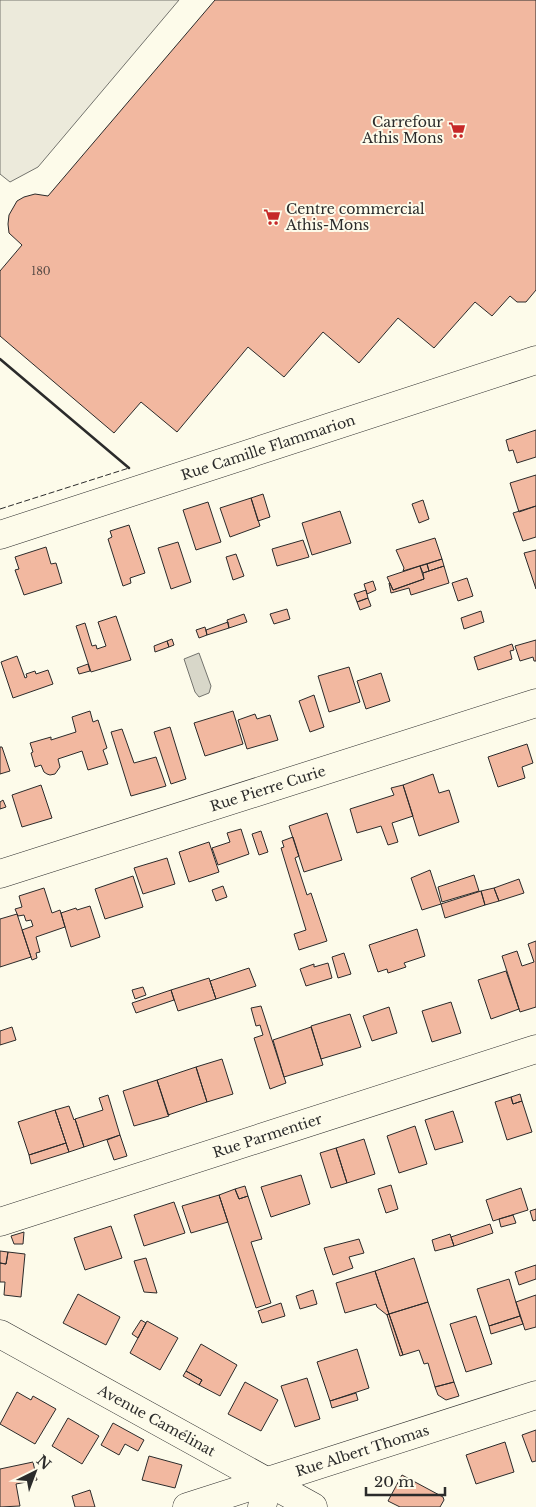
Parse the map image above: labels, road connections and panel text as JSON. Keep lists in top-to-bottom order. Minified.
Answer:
{"streets":{"street":["Rue Camille Flammarion","Rue Pierre Curie","Rue Parmentier","Avenue Camélinat","Rue Albert Thomas"]},"crossings":[["Avenue Camélinat","Rue Albert Thomas"]],"places":{"supermarket":["Carrefour Athis Mons","Centre commercial Athis-Mons"]},"house_numbers":["180"],"scale_bar":"20 m","north":"top right"}
